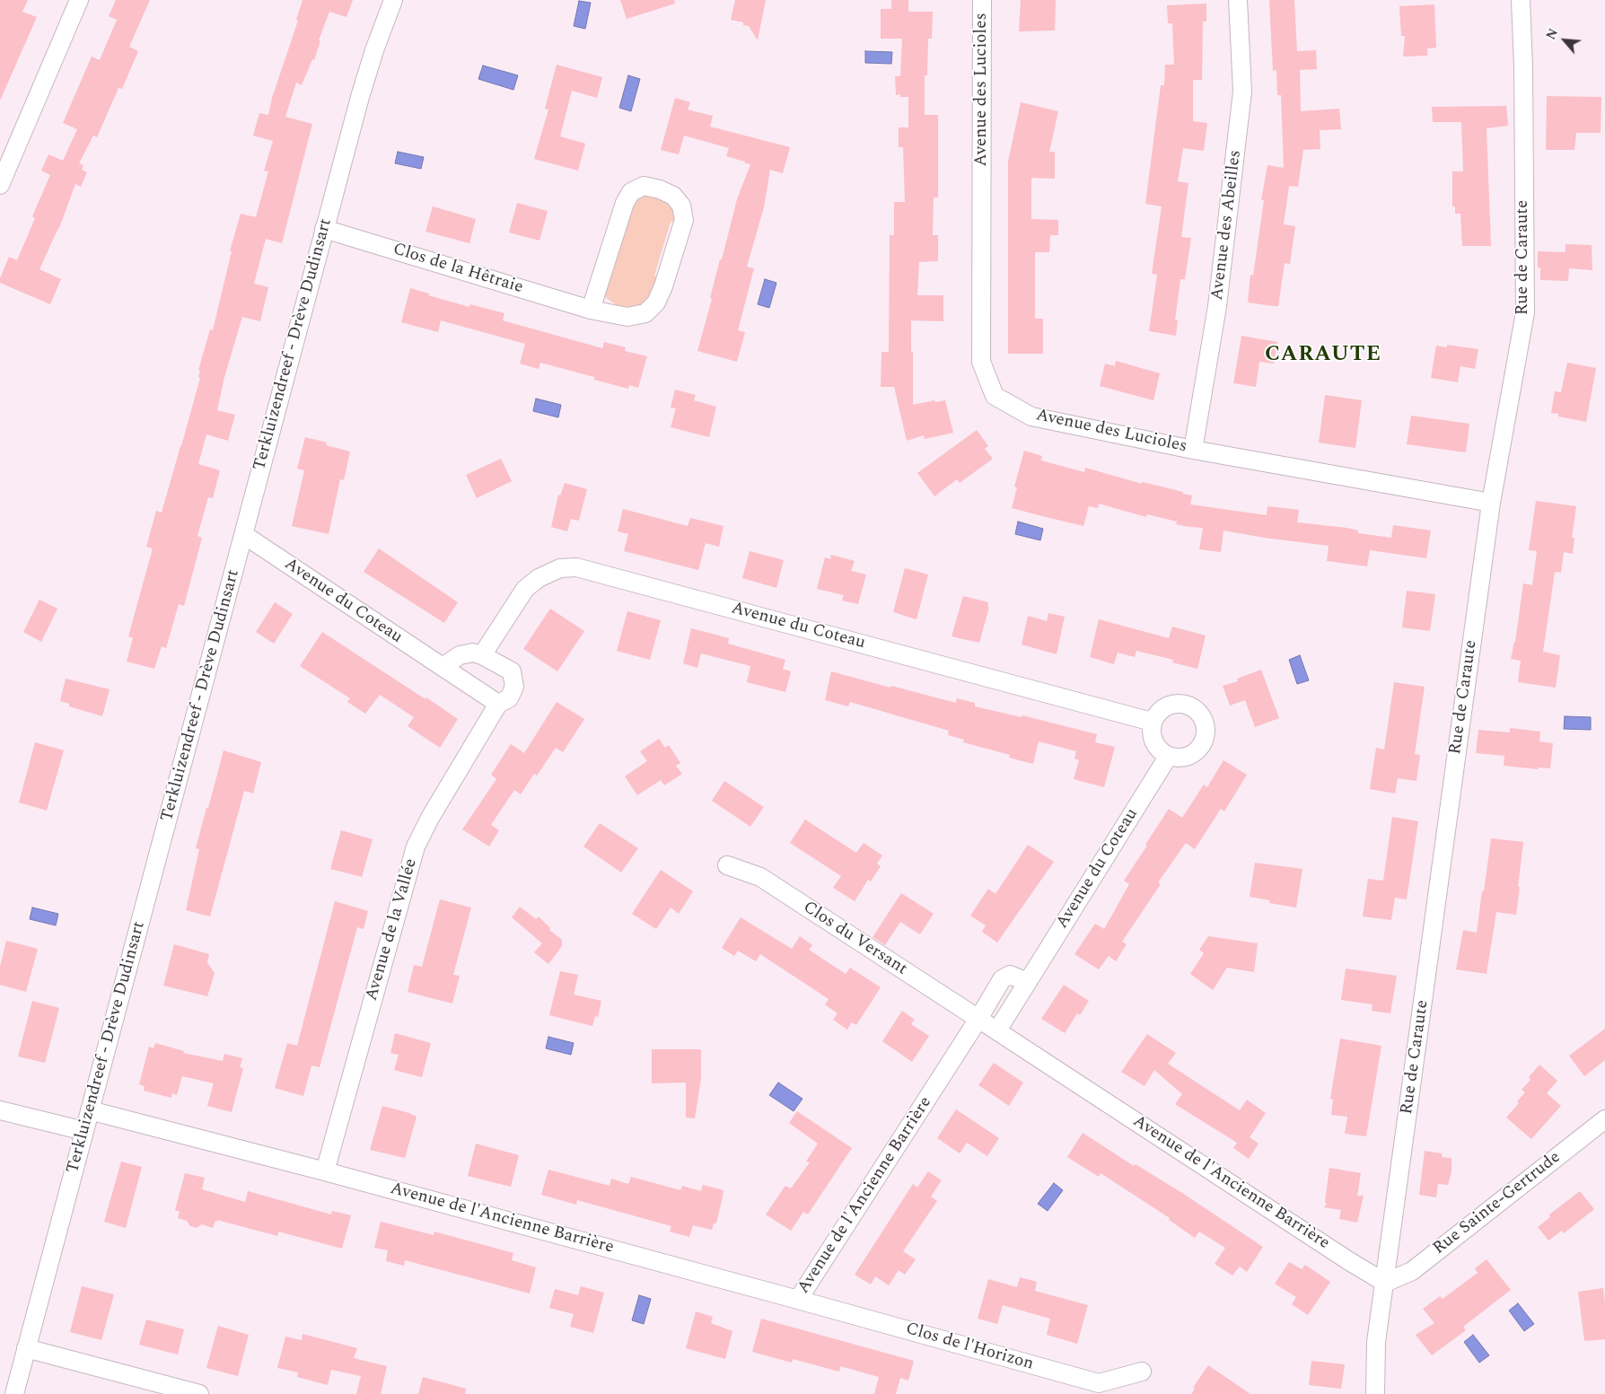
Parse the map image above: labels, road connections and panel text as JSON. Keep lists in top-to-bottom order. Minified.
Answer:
{"streets":{"street":["Avenue des Lucioles","Avenue des Abeilles","Rue de Caraute","Clos de la Hêtraie","Terkluizendreef - Drève Dudinsart","Avenue du Coteau","Avenue de la Vallée","Clos du Versant","Avenue de l'Ancienne Barrière","Rue Sainte-Gertrude","Clos de l'Horizon"]},"crossings":[["Avenue des Lucioles","Avenue des Abeilles"],["Avenue des Lucioles","Rue de Caraute"],["Rue de Caraute","Avenue de l'Ancienne Barrière"],["Rue de Caraute","Rue Sainte-Gertrude"],["Clos de la Hêtraie","Terkluizendreef - Drève Dudinsart"],["Terkluizendreef - Drève Dudinsart","Avenue du Coteau"],["Terkluizendreef - Drève Dudinsart","Avenue de l'Ancienne Barrière"],["Avenue du Coteau","Avenue de la Vallée"],["Avenue du Coteau","Avenue de l'Ancienne Barrière"],["Avenue de la Vallée","Avenue de l'Ancienne Barrière"],["Clos du Versant","Avenue de l'Ancienne Barrière"],["Avenue de l'Ancienne Barrière","Rue Sainte-Gertrude"],["Avenue de l'Ancienne Barrière","Clos de l'Horizon"]],"districts":["CARAUTE"],"north":"top left"}
